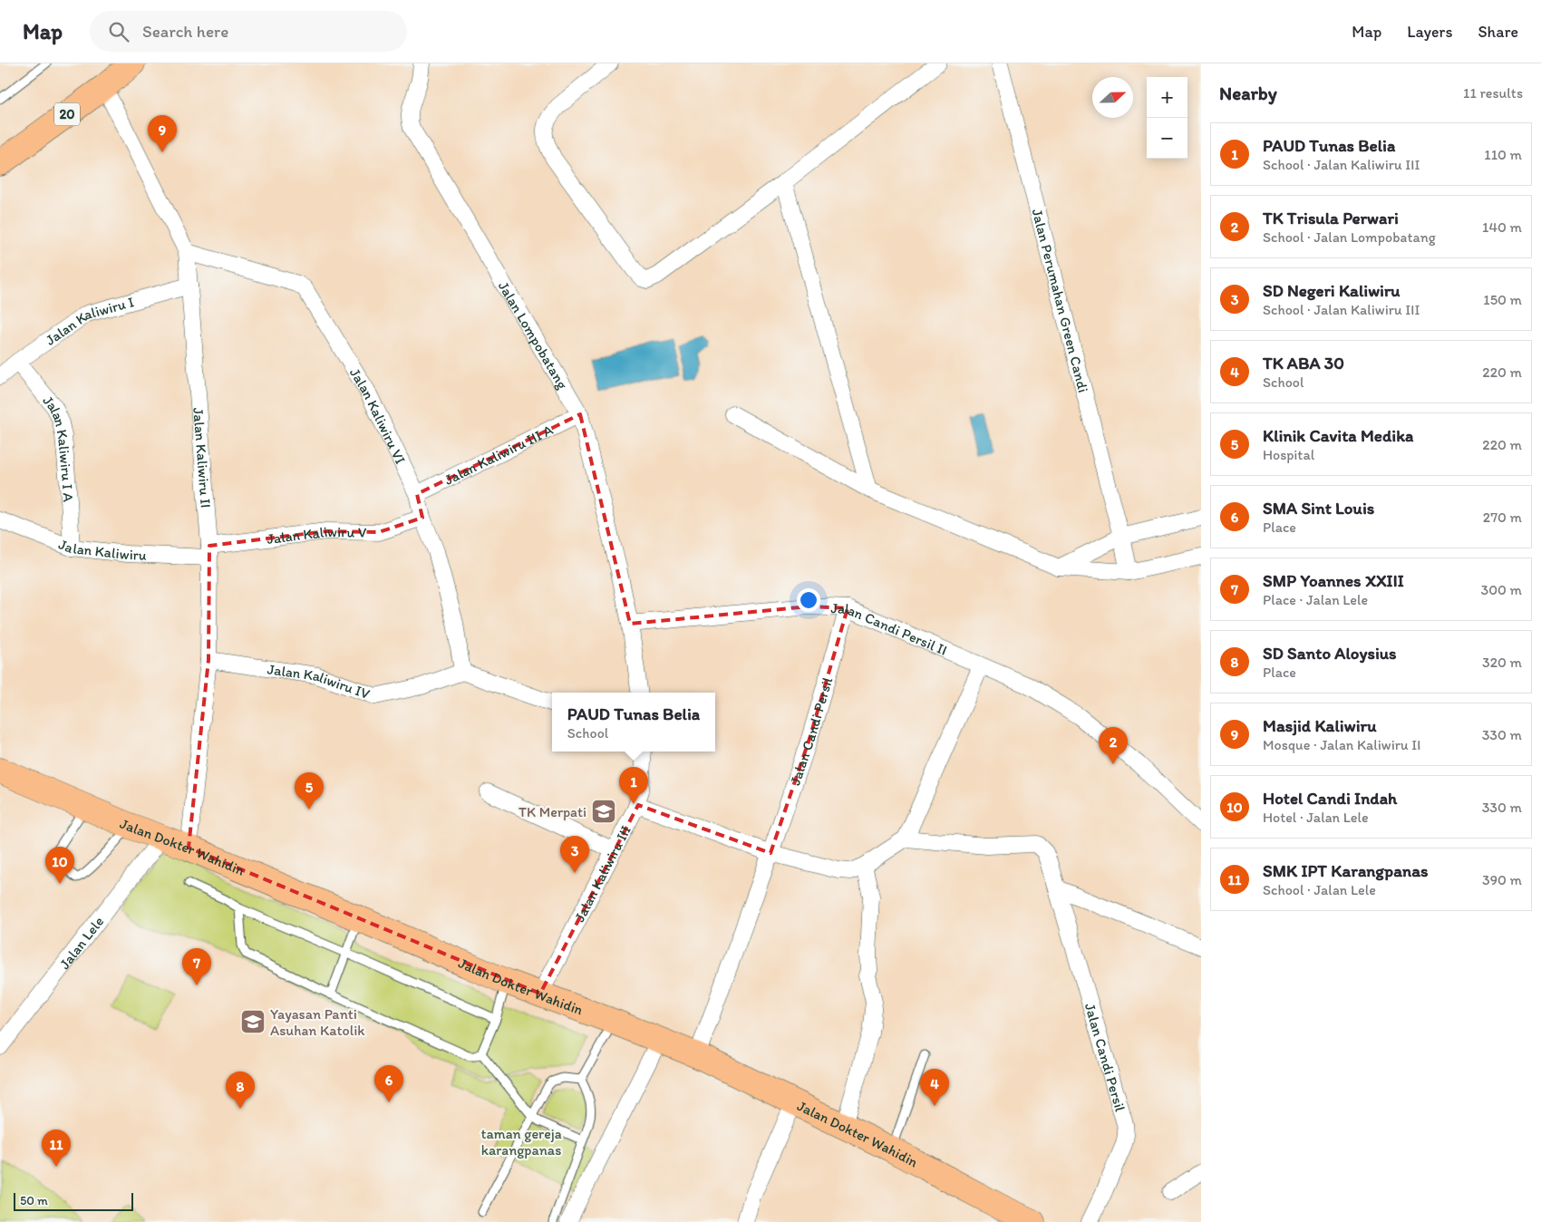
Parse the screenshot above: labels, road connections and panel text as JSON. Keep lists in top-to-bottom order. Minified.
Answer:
{"streets":{"highway":["20","Jalan Dokter Wahidin"],"street":["Jalan Perumahan Green Candi","Jalan Kaliwiru I","Jalan Lompobatang","Jalan Kaliwiru VI","Jalan Kaliwiru I A","Jalan Kaliwiru III A","Jalan Kaliwiru II","Jalan Kaliwiru V","Jalan Kaliwiru","Jalan Candi Persil II","Jalan Kaliwiru IV","Jalan Candi Persil","Jalan Kaliwiru III","Jalan Lele"]},"crossings":[["20","Jalan Kaliwiru II"],["Jalan Kaliwiru I","Jalan Kaliwiru I A"],["Jalan Kaliwiru I","Jalan Kaliwiru II"],["Jalan Lompobatang","Jalan Kaliwiru III A"],["Jalan Lompobatang","Jalan Candi Persil II"],["Jalan Kaliwiru VI","Jalan Kaliwiru III A"],["Jalan Kaliwiru VI","Jalan Kaliwiru II"],["Jalan Kaliwiru VI","Jalan Kaliwiru V"],["Jalan Kaliwiru VI","Jalan Kaliwiru IV"],["Jalan Kaliwiru I A","Jalan Kaliwiru"],["Jalan Kaliwiru II","Jalan Kaliwiru V"],["Jalan Kaliwiru II","Jalan Kaliwiru"],["Jalan Kaliwiru II","Jalan Kaliwiru IV"],["Jalan Kaliwiru II","Jalan Dokter Wahidin"],["Jalan Kaliwiru V","Jalan Kaliwiru"],["Jalan Candi Persil II","Jalan Candi Persil"],["Jalan Candi Persil","Jalan Dokter Wahidin"],["Jalan Dokter Wahidin","Jalan Kaliwiru III"],["Jalan Dokter Wahidin","Jalan Lele"]],"parks":["taman gereja karangpanas"],"places":{"school or university":["TK Merpati","Yayasan Panti Asuhan Katolik"]},"scale_bar":"50 m","north":"right","page":{"header":"Map","search":"Search here","nav":["Map","Layers","Share"],"heading":["Nearby","11 results"],"map_buttons":["+","−"],"pins":["9","2","1","5","3","10","7","6","4","8","11"],"list":[{"mark":"1","name":"PAUD Tunas Belia","note":"School · Jalan Kaliwiru III","value":"110 m"},{"mark":"2","name":"TK Trisula Perwari","note":"School · Jalan Lompobatang","value":"140 m"},{"mark":"3","name":"SD Negeri Kaliwiru","note":"School · Jalan Kaliwiru III","value":"150 m"},{"mark":"4","name":"TK ABA 30","note":"School","value":"220 m"},{"mark":"5","name":"Klinik Cavita Medika","note":"Hospital","value":"220 m"},{"mark":"6","name":"SMA Sint Louis","note":"Place","value":"270 m"},{"mark":"7","name":"SMP Yoannes XXIII","note":"Place · Jalan Lele","value":"300 m"},{"mark":"8","name":"SD Santo Aloysius","note":"Place","value":"320 m"},{"mark":"9","name":"Masjid Kaliwiru","note":"Mosque · Jalan Kaliwiru II","value":"330 m"},{"mark":"10","name":"Hotel Candi Indah","note":"Hotel · Jalan Lele","value":"330 m"},{"mark":"11","name":"SMK IPT Karangpanas","note":"School · Jalan Lele","value":"390 m"}],"popup":["PAUD Tunas Belia","School"],"scale":"50 m"}}
